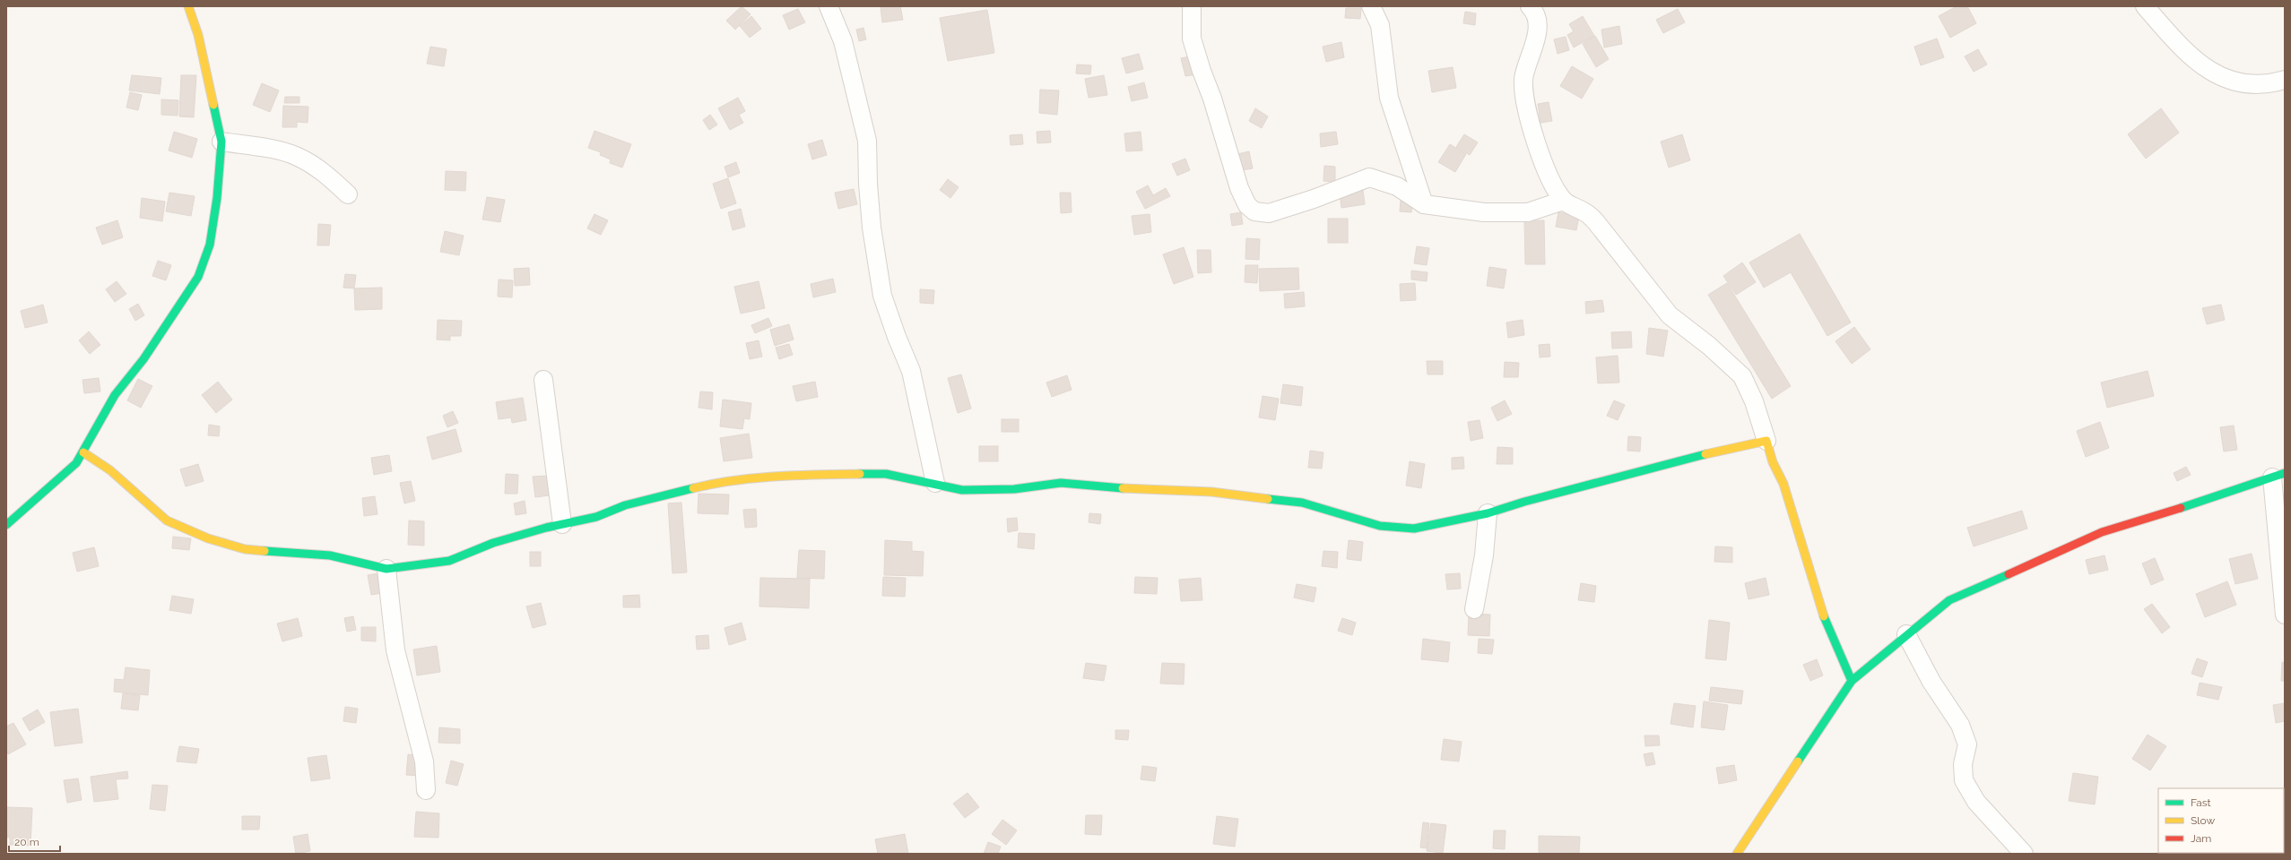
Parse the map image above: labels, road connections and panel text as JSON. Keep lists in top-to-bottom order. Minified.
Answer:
{"legend":["Fast","Slow","Jam"],"scale_bar":"20 m"}
